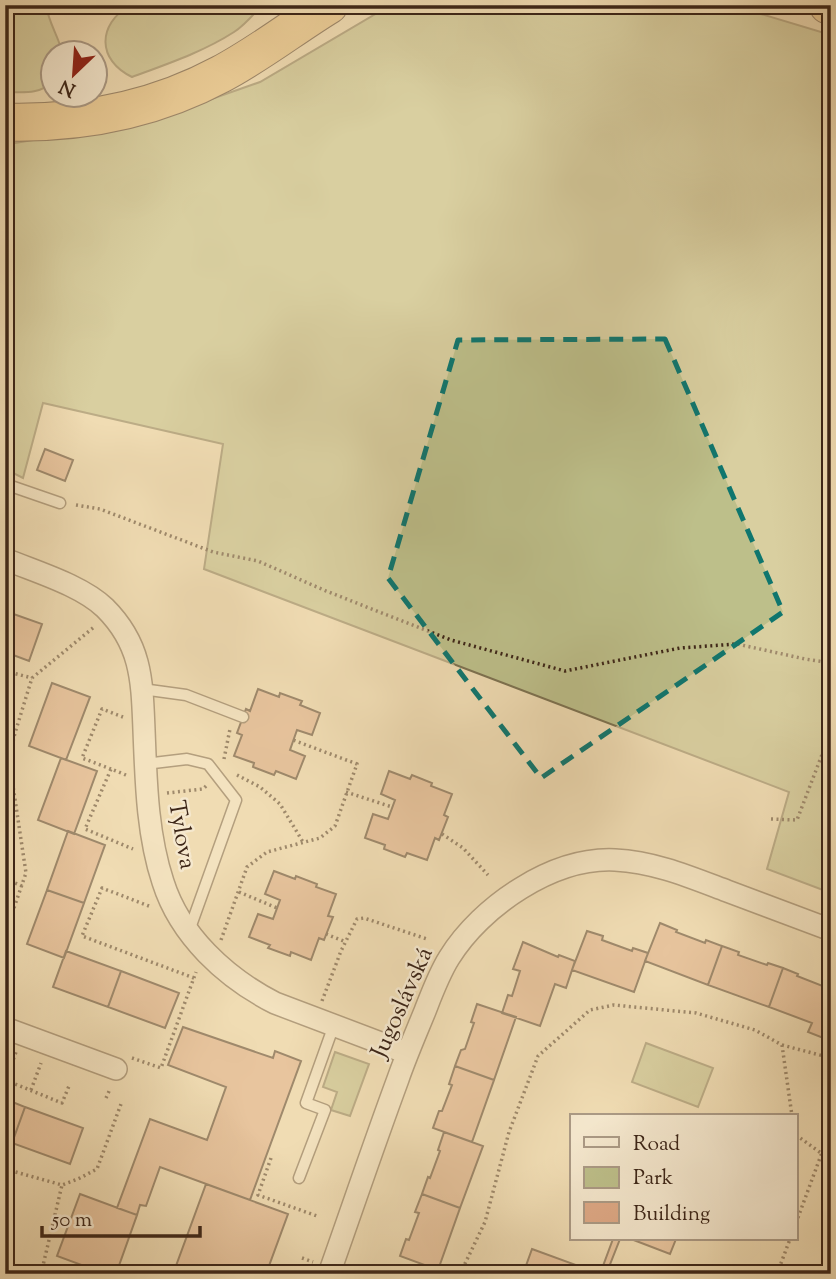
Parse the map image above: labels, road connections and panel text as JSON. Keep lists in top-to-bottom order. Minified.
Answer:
{"streets":{"street":["Tylova","Jugoslávská"]},"crossings":[["Tylova","Jugoslávská"]],"legend":["Road","Park","Building"],"scale_bar":"50 m","north":"bottom left"}
